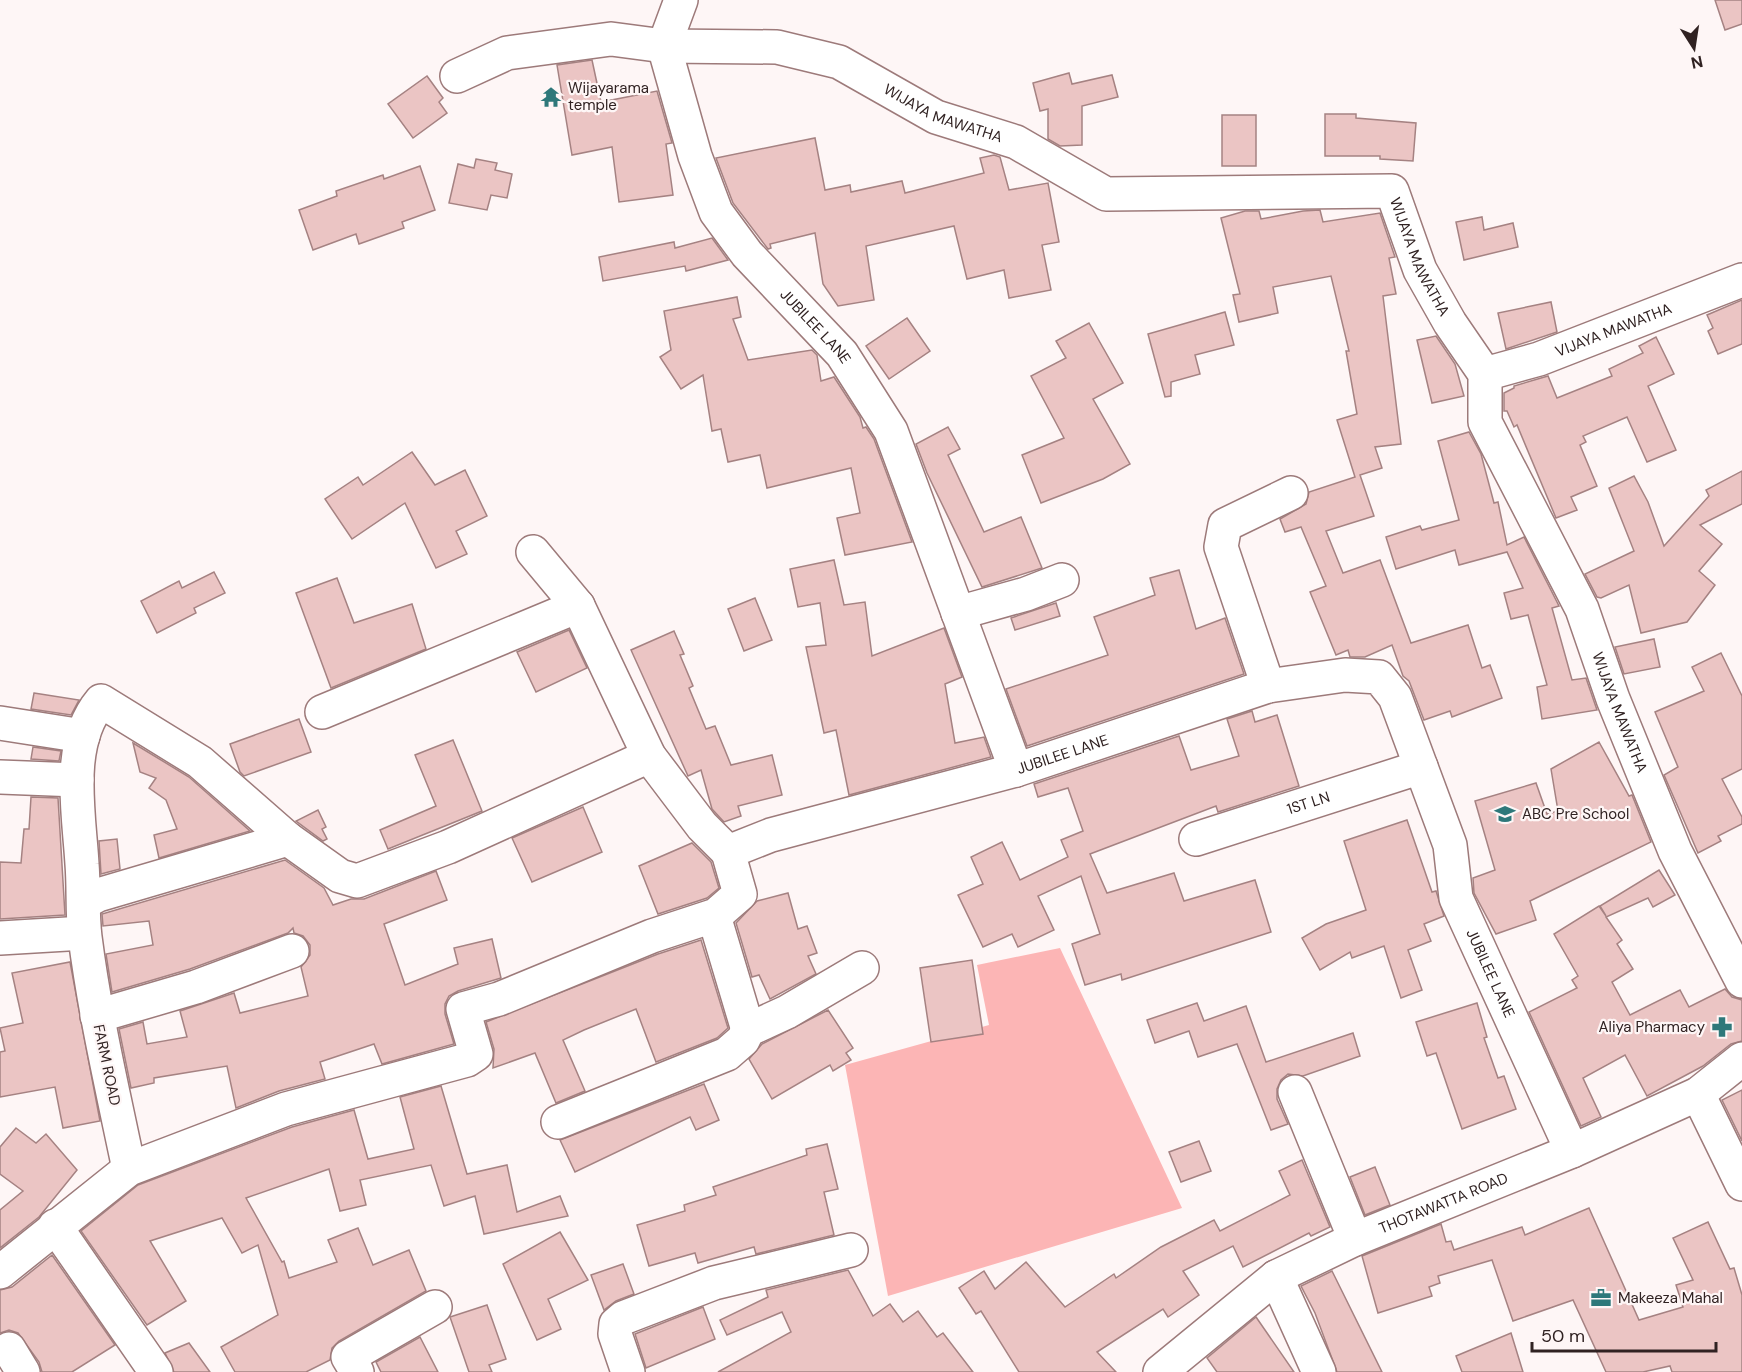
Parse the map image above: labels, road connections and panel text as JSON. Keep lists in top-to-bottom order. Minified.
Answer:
{"streets":{"street":["WIJAYA MAWATHA","JUBILEE LANE","VIJAYA MAWATHA","1ST LN","FARM ROAD","THOTAWATTA ROAD"]},"crossings":[["WIJAYA MAWATHA","JUBILEE LANE"],["WIJAYA MAWATHA","VIJAYA MAWATHA"],["JUBILEE LANE","1ST LN"],["JUBILEE LANE","THOTAWATTA ROAD"]],"places":{"temple":["Wijayarama temple"],"school or university":["ABC Pre School"],"pharmacy":["Aliya Pharmacy"],"office":["Makeeza Mahal"]},"scale_bar":"50 m","north":"bottom"}
